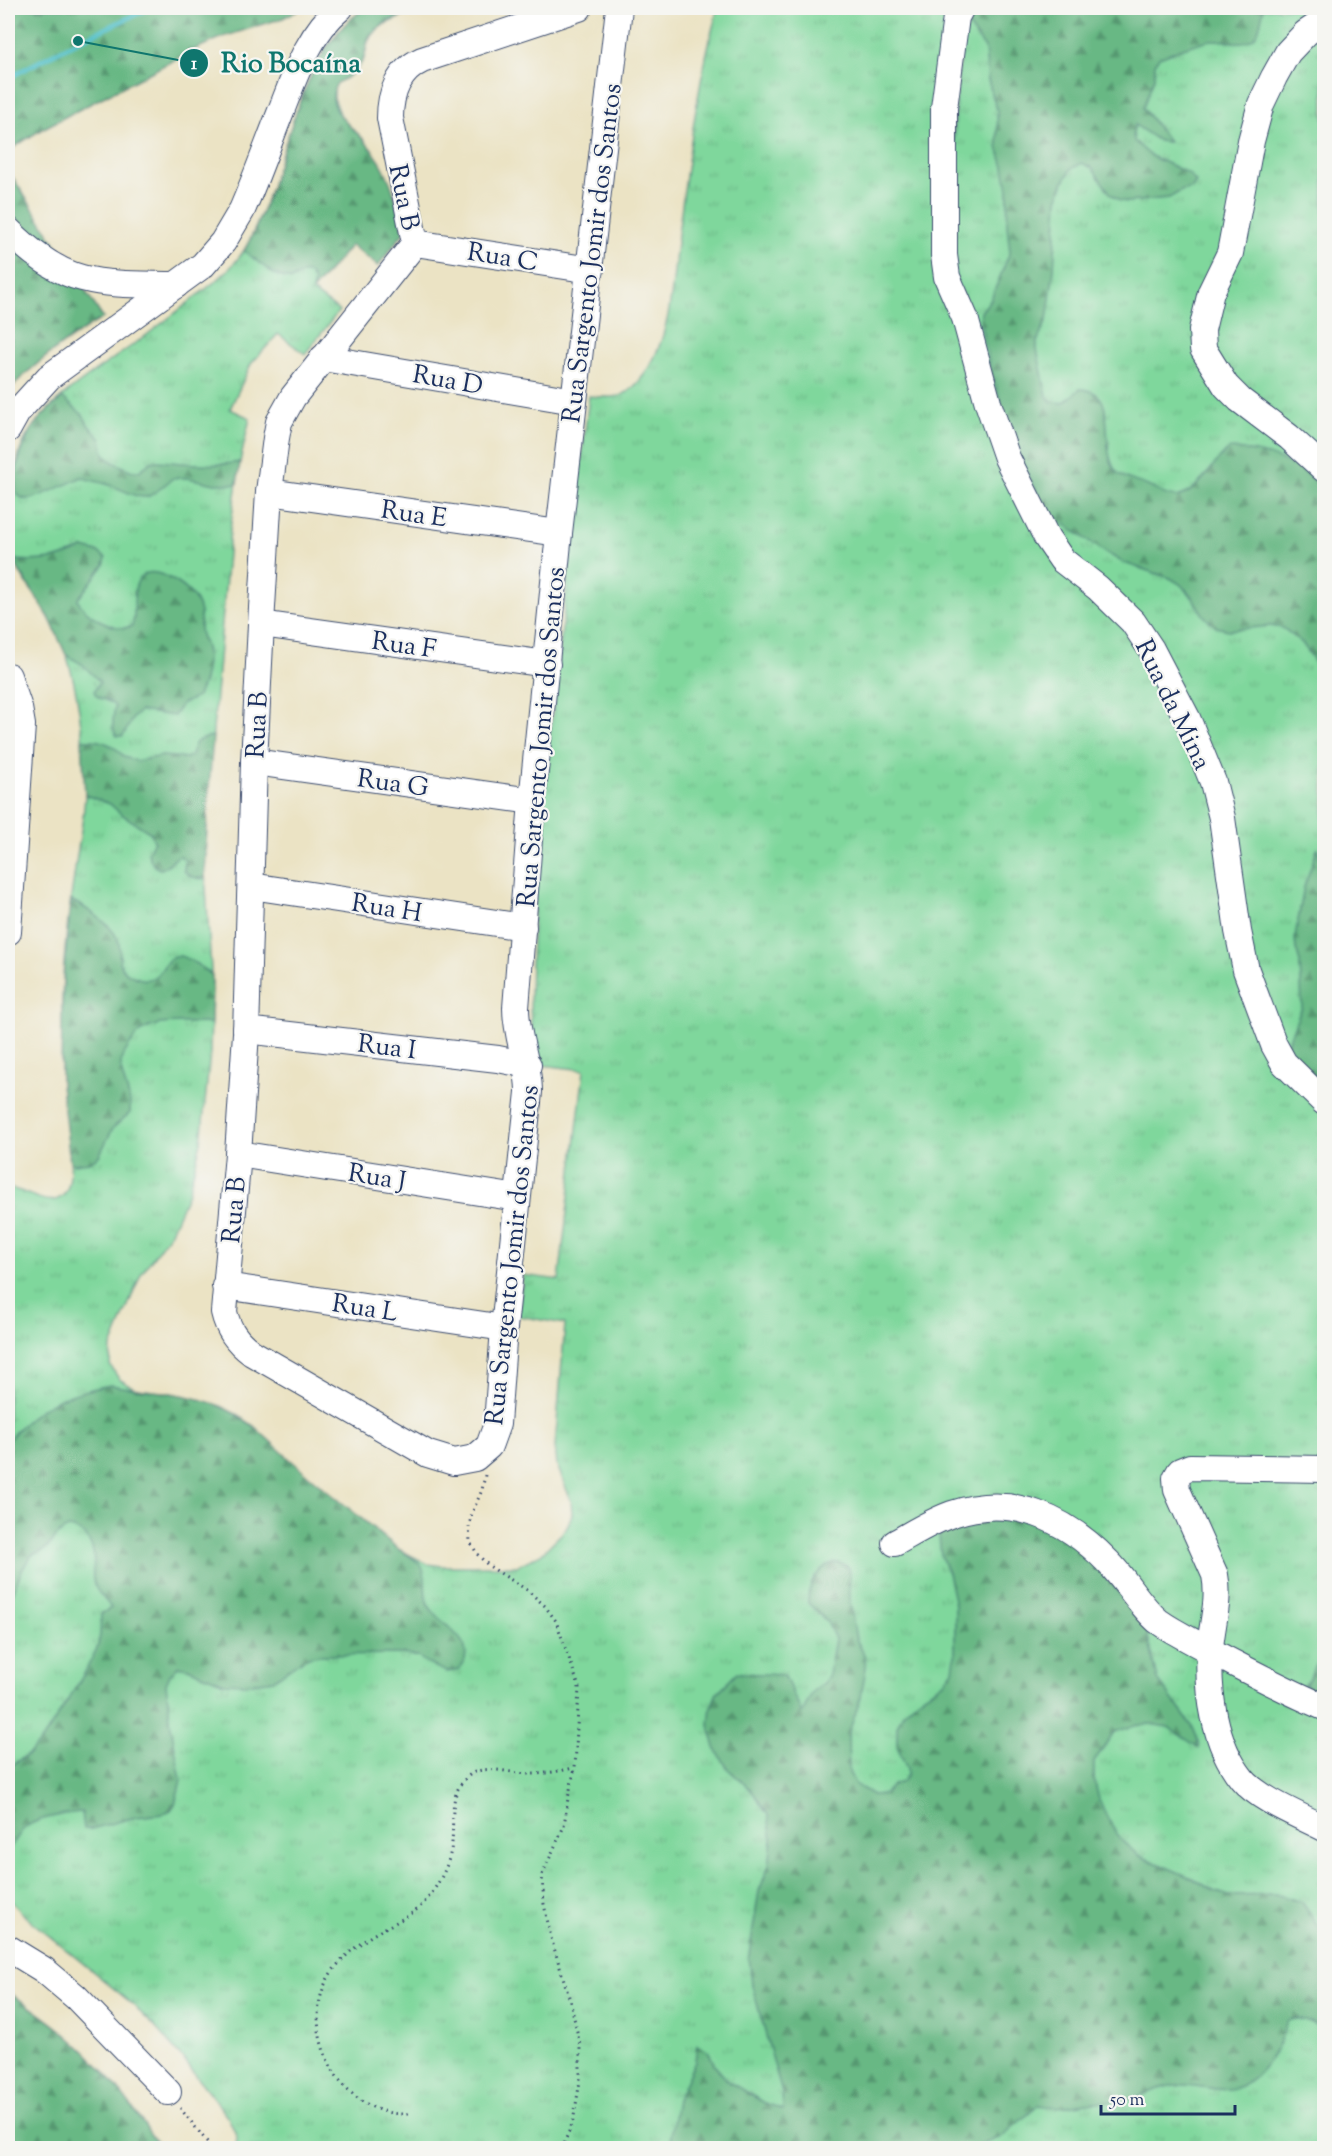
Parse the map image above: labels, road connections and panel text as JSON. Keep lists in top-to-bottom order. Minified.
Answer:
{"streets":{"street":["Rua B","Rua Sargento Jomir dos Santos","Rua C","Rua D","Rua E","Rua F","Rua da Mina","Rua G","Rua H","Rua I","Rua J","Rua L"]},"crossings":[["Rua B","Rua Sargento Jomir dos Santos"],["Rua B","Rua C"],["Rua B","Rua D"],["Rua B","Rua E"],["Rua B","Rua F"],["Rua B","Rua G"],["Rua B","Rua H"],["Rua B","Rua I"],["Rua B","Rua J"],["Rua B","Rua L"],["Rua Sargento Jomir dos Santos","Rua C"],["Rua Sargento Jomir dos Santos","Rua D"],["Rua Sargento Jomir dos Santos","Rua E"],["Rua Sargento Jomir dos Santos","Rua F"],["Rua Sargento Jomir dos Santos","Rua G"],["Rua Sargento Jomir dos Santos","Rua H"],["Rua Sargento Jomir dos Santos","Rua I"],["Rua Sargento Jomir dos Santos","Rua J"],["Rua Sargento Jomir dos Santos","Rua L"]],"places":["Rio Bocaína"],"scale_bar":"50 m"}
